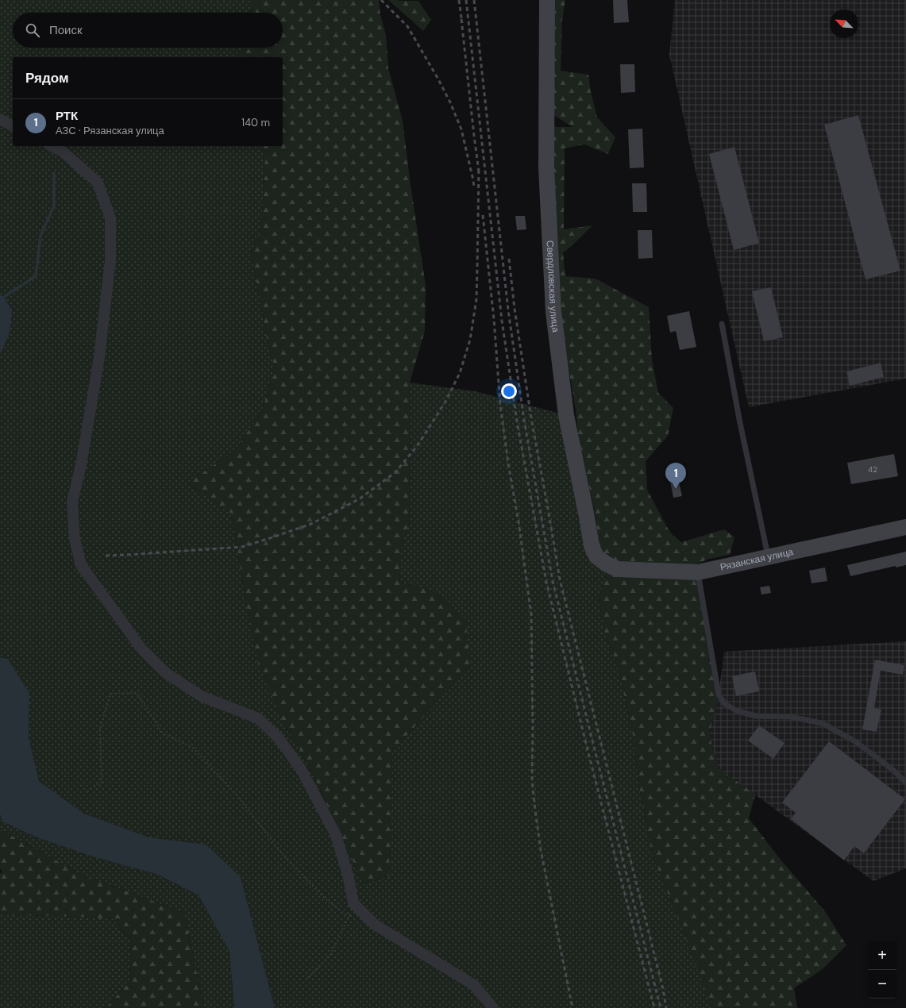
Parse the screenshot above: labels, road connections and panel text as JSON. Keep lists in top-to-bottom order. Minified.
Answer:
{"streets":{"main road":["Свердловская улица","Рязанская улица"]},"crossings":[["Свердловская улица","Рязанская улица"]],"house_numbers":["42"],"north":"top left","page":{"search":"Поиск","heading":"Рядом","list":[{"mark":"1","name":"РТК","note":"АЗС · Рязанская улица","value":"140 m"}],"pins":"1","map_buttons":["+","−"]}}
